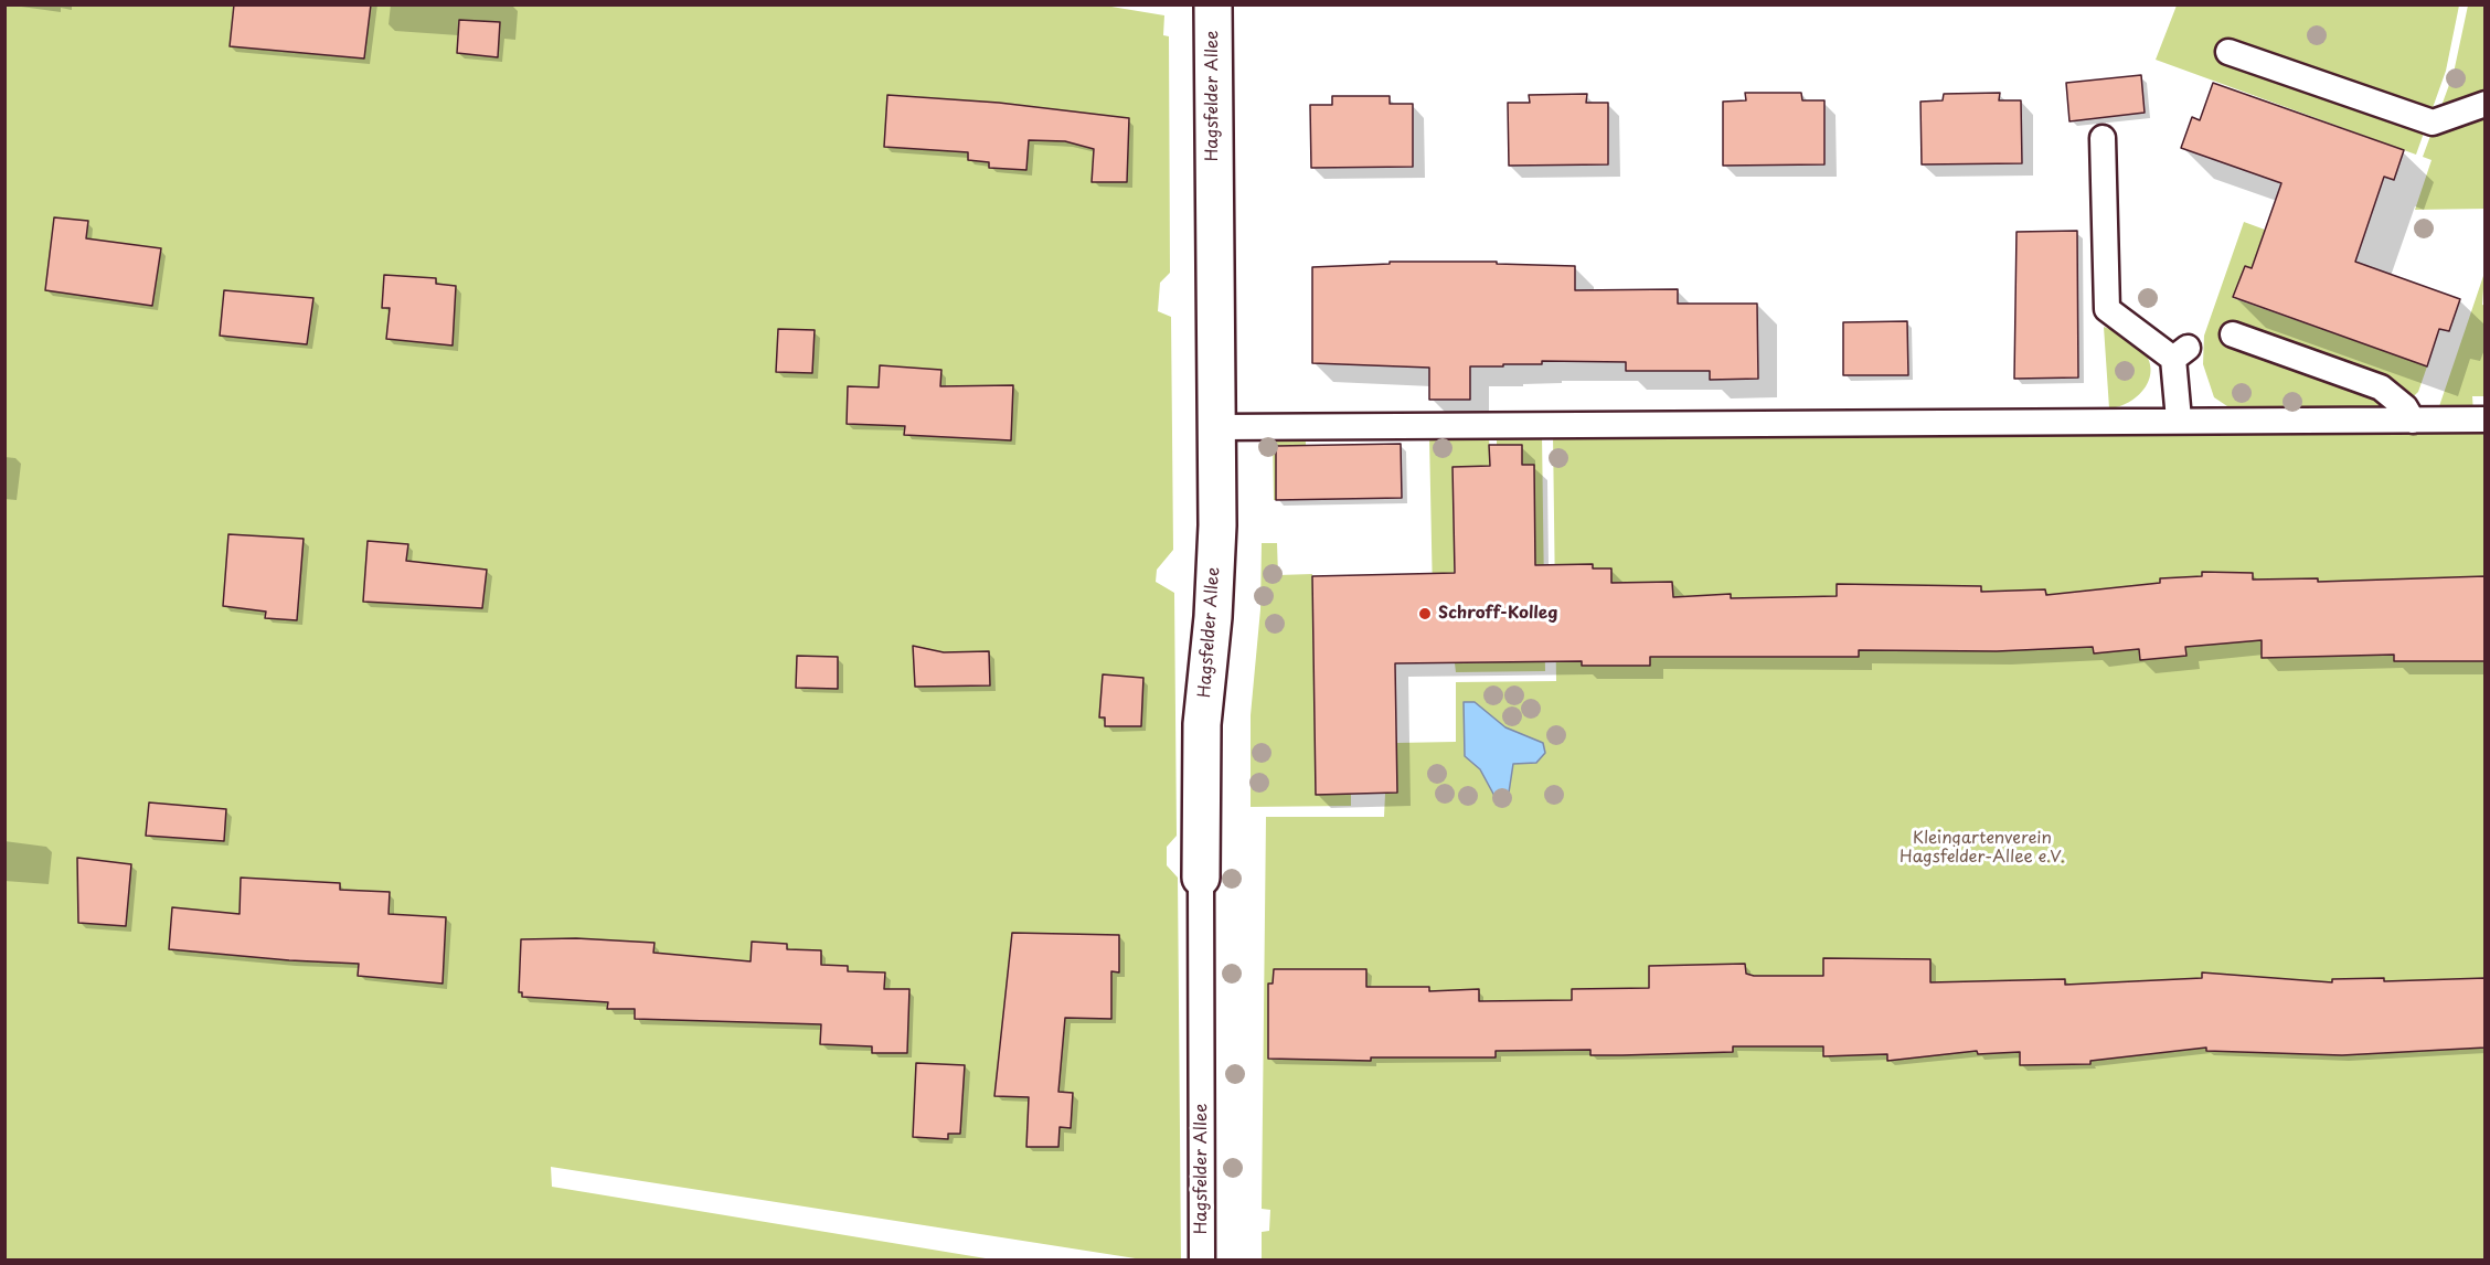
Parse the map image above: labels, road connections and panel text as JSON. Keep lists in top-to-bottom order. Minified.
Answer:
{"streets":{"street":["Hagsfelder Allee"]},"parks":["Kleingartenverein Hagsfelder-Allee e.V."],"places":["Schroff-Kolleg"]}
